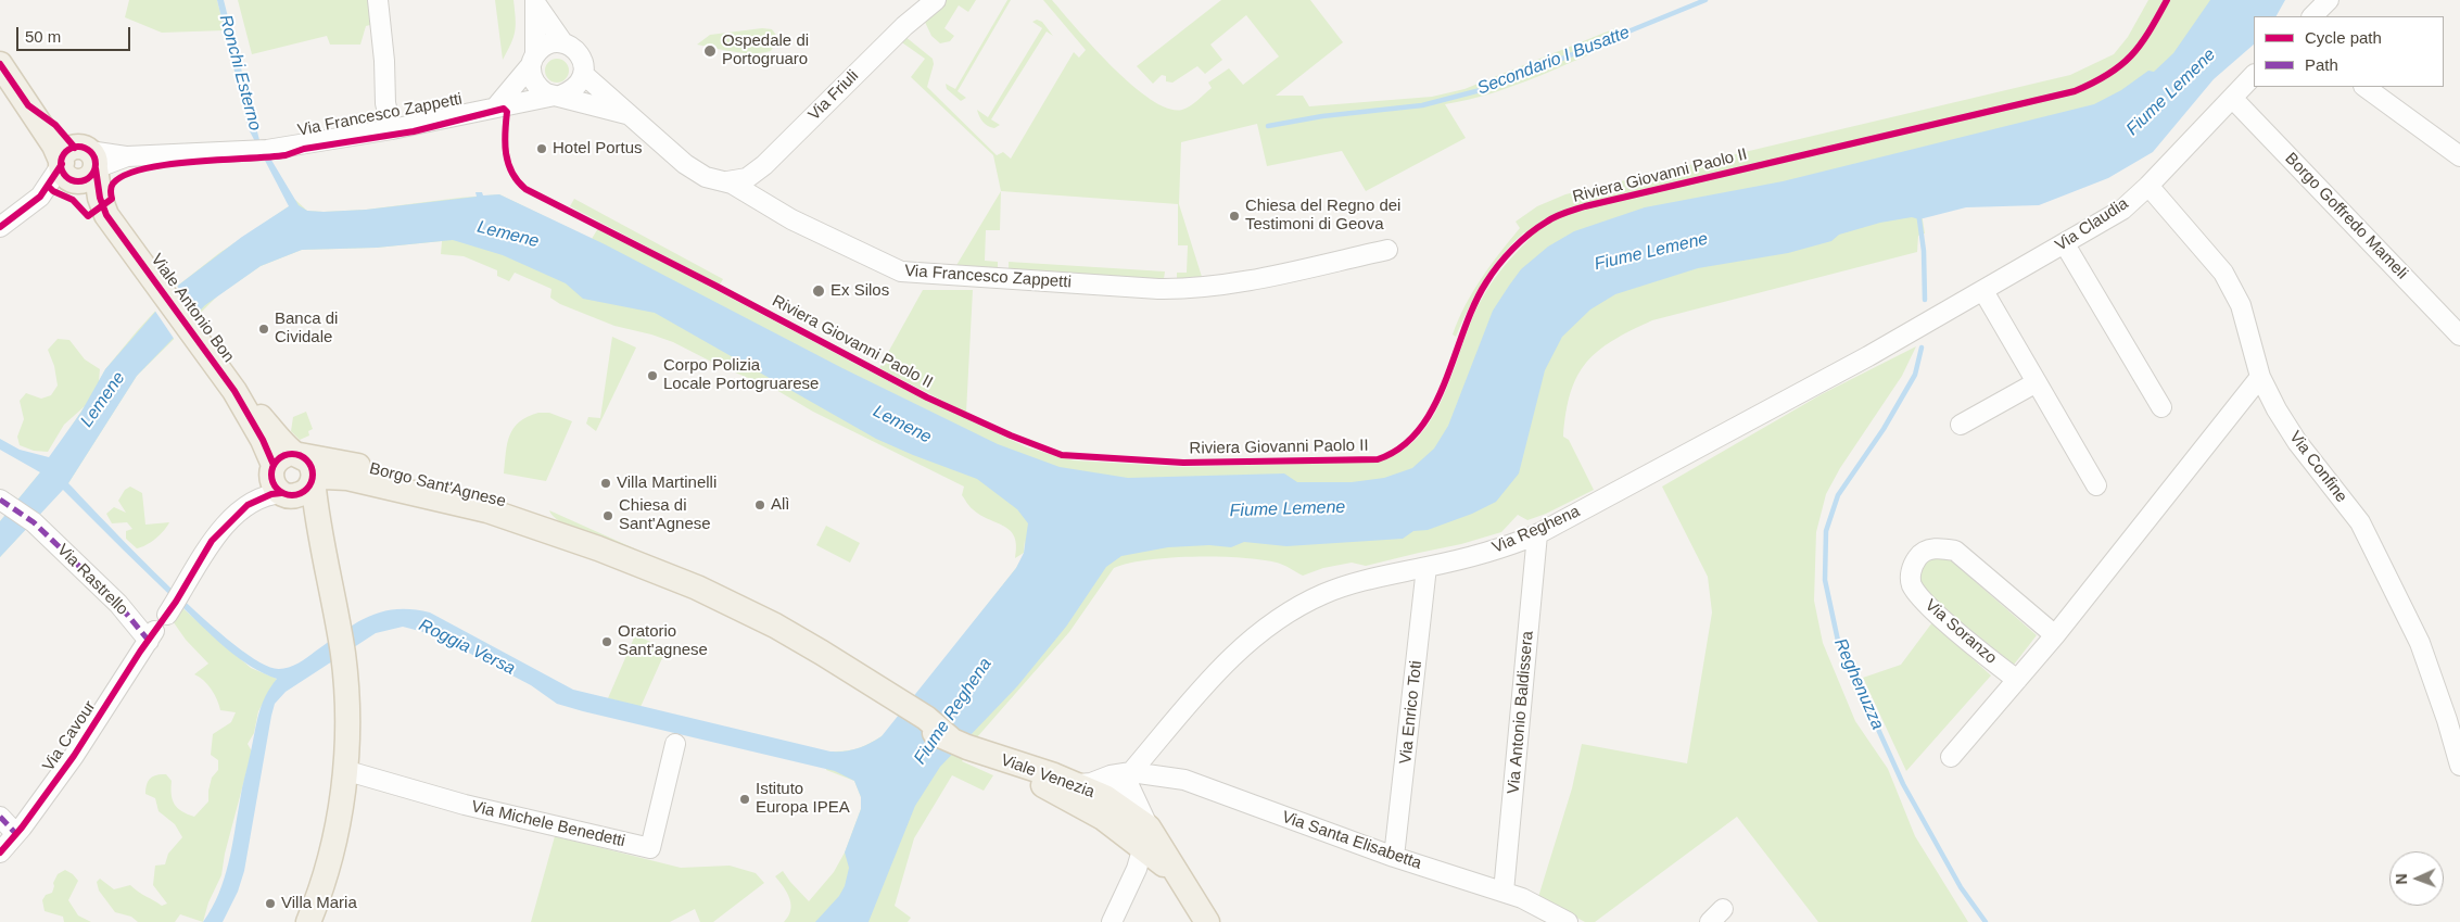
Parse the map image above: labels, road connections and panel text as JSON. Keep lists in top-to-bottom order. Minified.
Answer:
{"streets":{"main road":["Viale Antonio Bon","Borgo Sant'Agnese","Viale Venezia"],"street":["Via Friuli","Via Francesco Zappetti","Borgo Goffredo Mameli","Via Claudia","Via Confine","Via Reghena","Via Rastrello","Via Soranzo","Via Enrico Toti","Via Antonio Baldissera","Via Cavour","Via Michele Benedetti","Via Santa Elisabetta"],"cycle path":["Riviera Giovanni Paolo II"]},"crossings":[["Via Friuli","Via Francesco Zappetti"],["Via Francesco Zappetti","Viale Antonio Bon"],["Borgo Goffredo Mameli","Via Claudia"],["Via Claudia","Via Confine"],["Via Claudia","Via Reghena"],["Viale Antonio Bon","Borgo Sant'Agnese"],["Borgo Sant'Agnese","Viale Venezia"],["Via Reghena","Via Enrico Toti"],["Via Reghena","Via Antonio Baldissera"],["Via Reghena","Viale Venezia"],["Via Reghena","Via Santa Elisabetta"],["Via Rastrello","Via Cavour"],["Via Enrico Toti","Via Santa Elisabetta"],["Via Antonio Baldissera","Via Santa Elisabetta"],["Viale Venezia","Via Santa Elisabetta"]],"water":["Secondario I Busatte","Ronchi Esterno","Fiume Lemene","Lemene","Roggia Versa","Reghenuzza","Fiume Reghena"],"places":["Ospedale di Portogruaro","Hotel Portus","Chiesa del Regno dei Testimoni di Geova","Ex Silos","Banca di Cividale","Corpo Polizia Locale Portogruarese","Villa Martinelli","Alì","Chiesa di Sant'Agnese","Oratorio Sant'agnese","Istituto Europa IPEA","Villa Maria"],"legend":["Cycle path","Path"],"scale_bar":"50 m","north":"left"}
